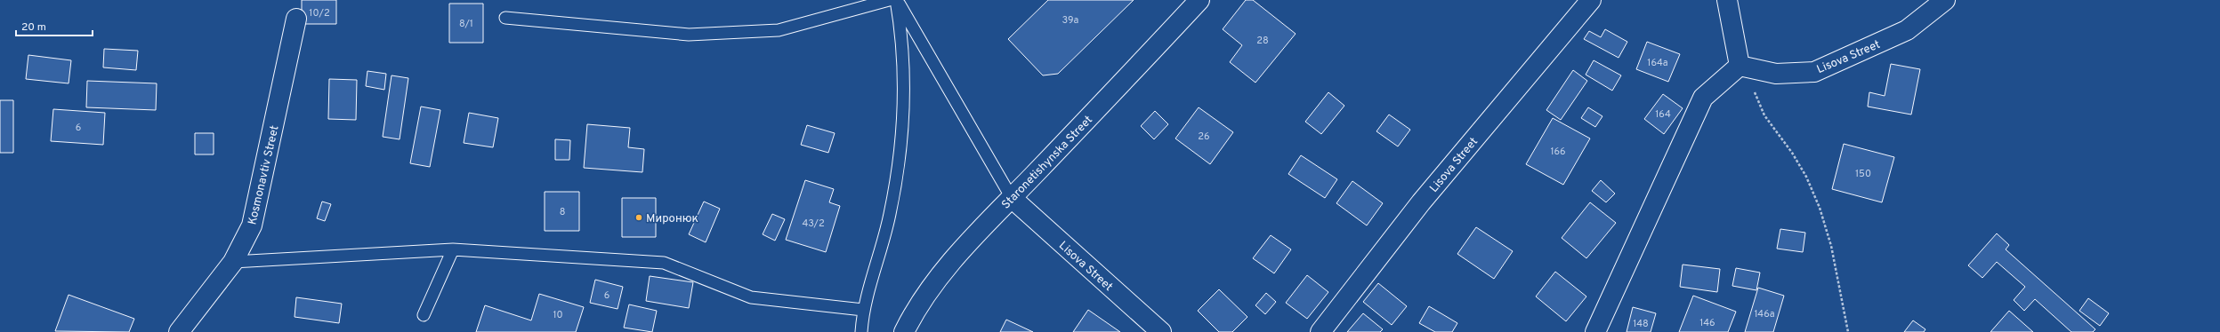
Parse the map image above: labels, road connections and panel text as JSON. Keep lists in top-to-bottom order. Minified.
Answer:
{"streets":{"street":["Lisova Street","Staronetishynska Street","Kosmonavtiv Street"]},"crossings":[["Lisova Street","Staronetishynska Street"]],"places":["Миронюк"],"house_numbers":["10/2","39а","8/1","28","164а","164","6","26","166","150","8","43/2","6","146а","10","146","148"],"scale_bar":"20 m"}
